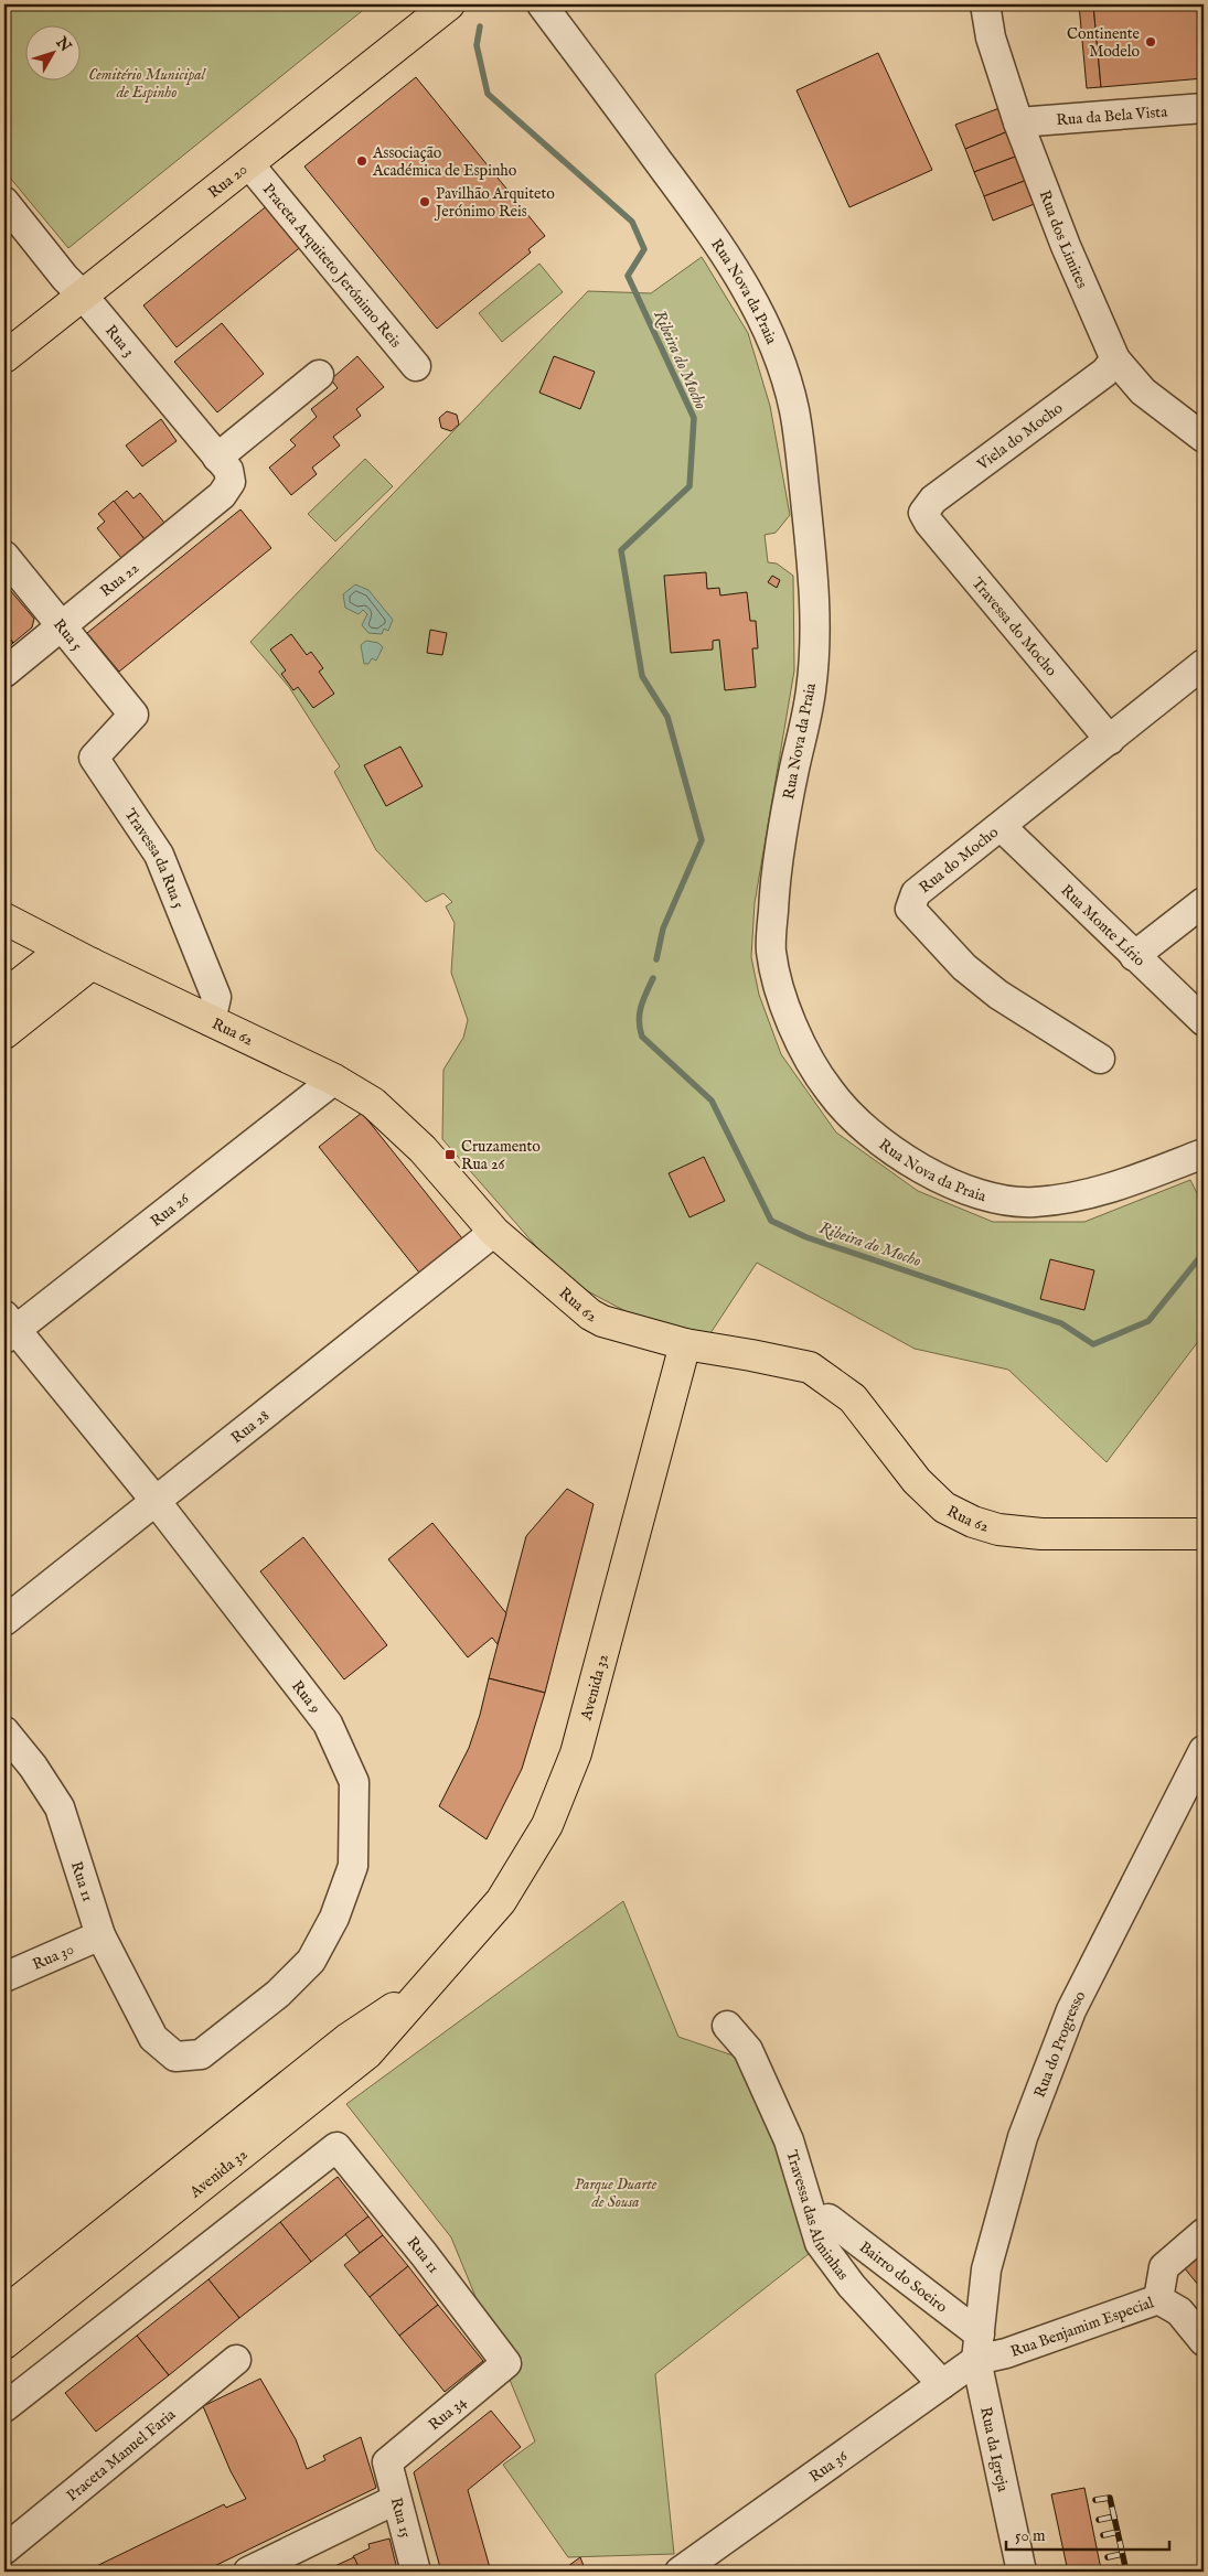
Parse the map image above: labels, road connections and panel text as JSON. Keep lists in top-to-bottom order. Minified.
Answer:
{"streets":{"main road":["Rua 20","Rua 62","Avenida 32"],"street":["Rua da Bela Vista","Rua dos Limites","Praceta Arquiteto Jerónimo Reis","Rua Nova da Praia","Rua 3","Viela do Mocho","Rua 22","Travessa do Mocho","Rua 5","Travessa da Rua 5","Rua do Mocho","Rua Monte Lírio","Rua 26","Rua 28","Rua 9","Rua 11","Rua 30","Rua do Progresso","Travessa das Alminhas","Bairro do Soeiro","Rua Benjamim Especial","Rua 34","Rua da Igreja","Praceta Manuel Faria","Rua 36","Rua 15"]},"crossings":[["Rua da Bela Vista","Rua dos Limites"],["Rua 20","Praceta Arquiteto Jerónimo Reis"],["Rua 20","Rua 3"],["Rua dos Limites","Viela do Mocho"],["Rua 3","Rua 22"],["Viela do Mocho","Travessa do Mocho"],["Rua 22","Rua 5"],["Travessa do Mocho","Rua do Mocho"],["Rua 5","Travessa da Rua 5"],["Travessa da Rua 5","Rua 62"],["Rua do Mocho","Rua Monte Lírio"],["Rua 62","Rua 26"],["Rua 62","Rua 28"],["Rua 62","Avenida 32"],["Rua 26","Rua 9"],["Rua 28","Rua 9"],["Rua 9","Rua 11"],["Rua 11","Rua 30"],["Rua 11","Rua 34"],["Rua do Progresso","Bairro do Soeiro"],["Rua do Progresso","Rua Benjamim Especial"],["Rua do Progresso","Rua da Igreja"],["Rua do Progresso","Rua 36"],["Travessa das Alminhas","Rua 36"],["Bairro do Soeiro","Rua Benjamim Especial"],["Bairro do Soeiro","Rua da Igreja"],["Bairro do Soeiro","Rua 36"],["Rua Benjamim Especial","Rua da Igreja"],["Rua Benjamim Especial","Rua 36"],["Rua 34","Rua 15"],["Rua da Igreja","Rua 36"]],"water":["Ribeira do Mocho"],"parks":["Cemitério Municipal de Espinho","Parque Duarte de Sousa"],"places":{"other":["Continente Modelo","Associação Académica de Espinho","Pavilhão Arquiteto Jerónimo Reis"],"transit":["Cruzamento Rua 26"]},"scale_bar":"50 m","north":"top right"}
